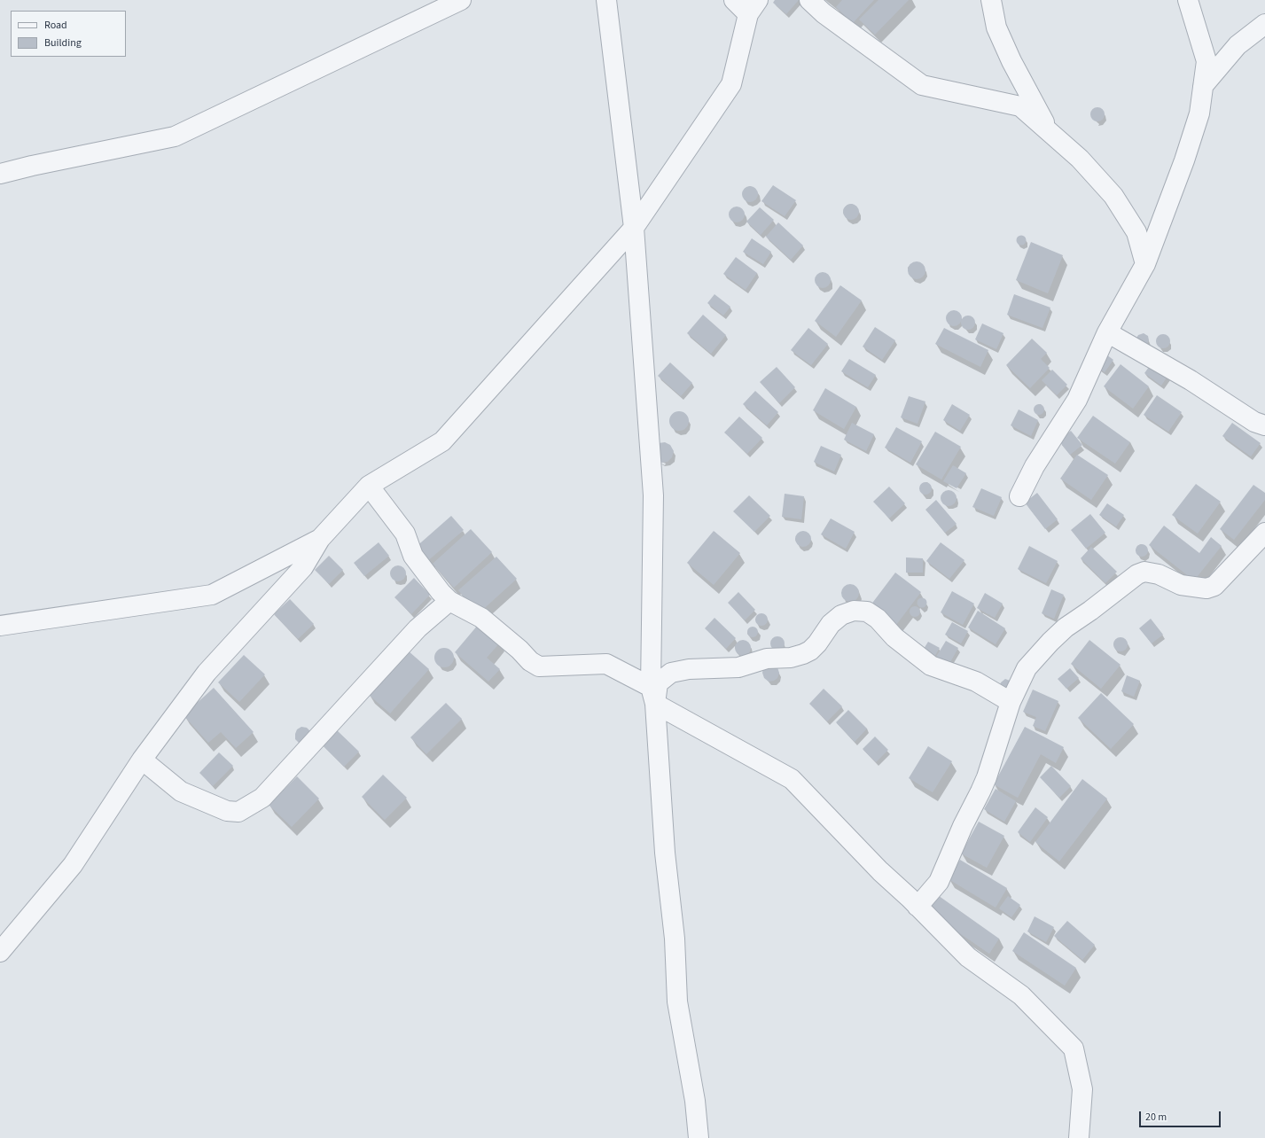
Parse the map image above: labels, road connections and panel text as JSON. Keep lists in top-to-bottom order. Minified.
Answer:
{"legend":["Road","Building"],"scale_bar":"20 m"}
